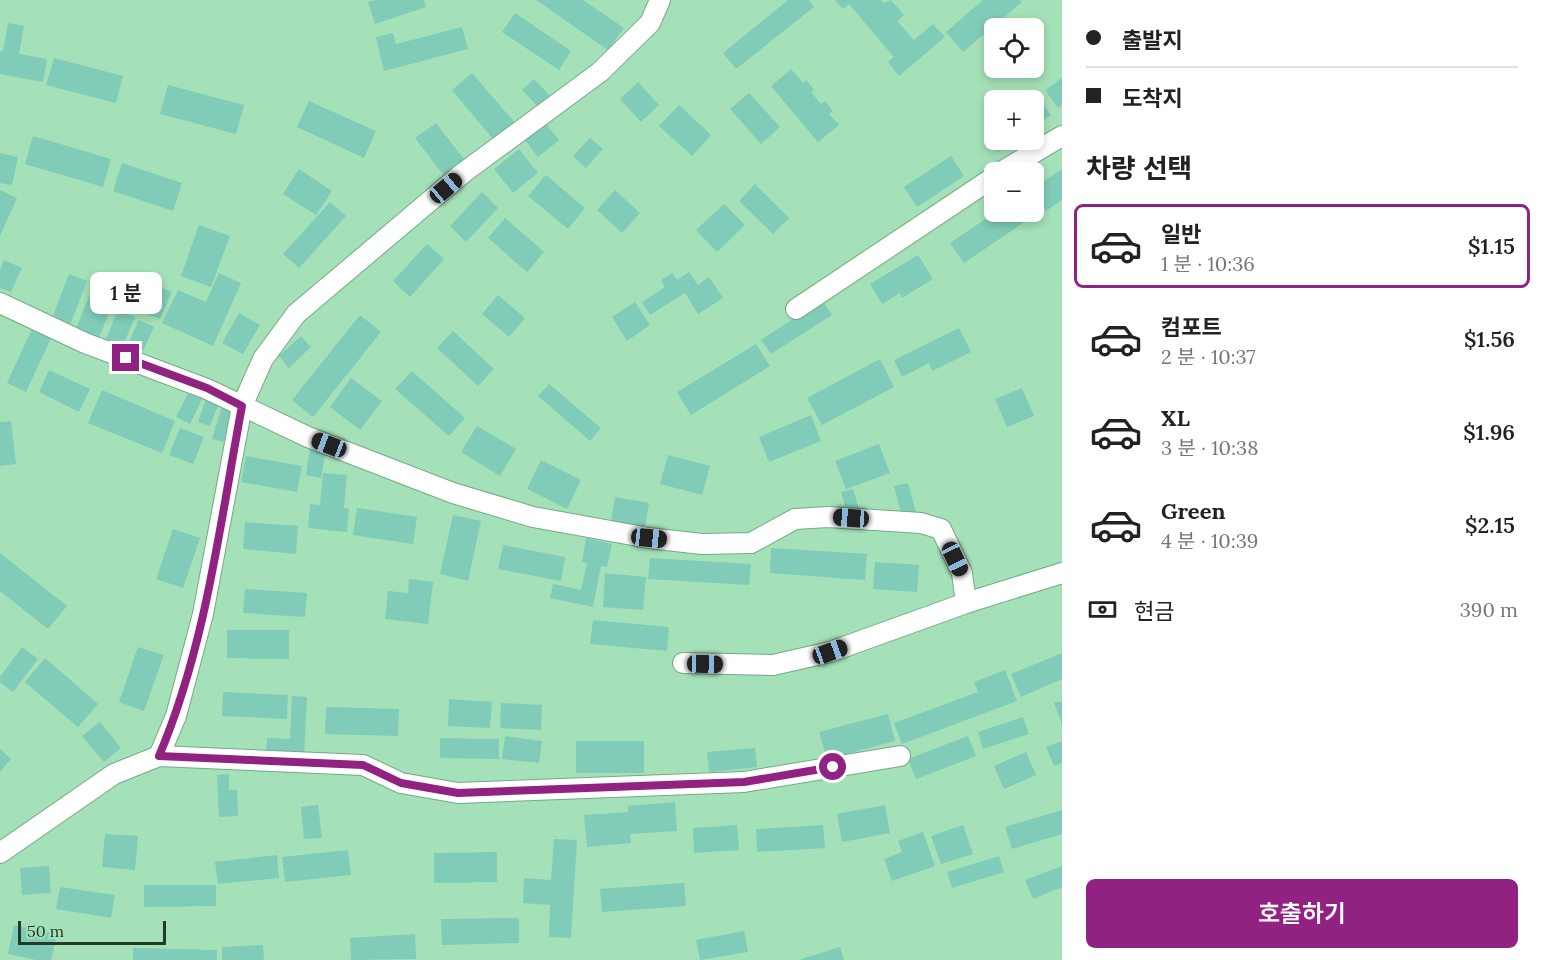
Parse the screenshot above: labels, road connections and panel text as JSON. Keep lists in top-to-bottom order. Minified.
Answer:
{"scale_bar":"50 m","page":{"banner":["출발지","도착지"],"map_buttons":["+","−"],"heading":"차량 선택","list":[{"name":"일반","note":"1 분 · 10:36","value":"$1.15"},{"name":"컴포트","note":"2 분 · 10:37","value":"$1.56"},{"name":"XL","note":"3 분 · 10:38","value":"$1.96"},{"name":"Green","note":"4 분 · 10:39","value":"$2.15"}],"bubble":"1 분","pay":["현금","390 m"],"buttons":"호출하기","scale":"50 m"}}
